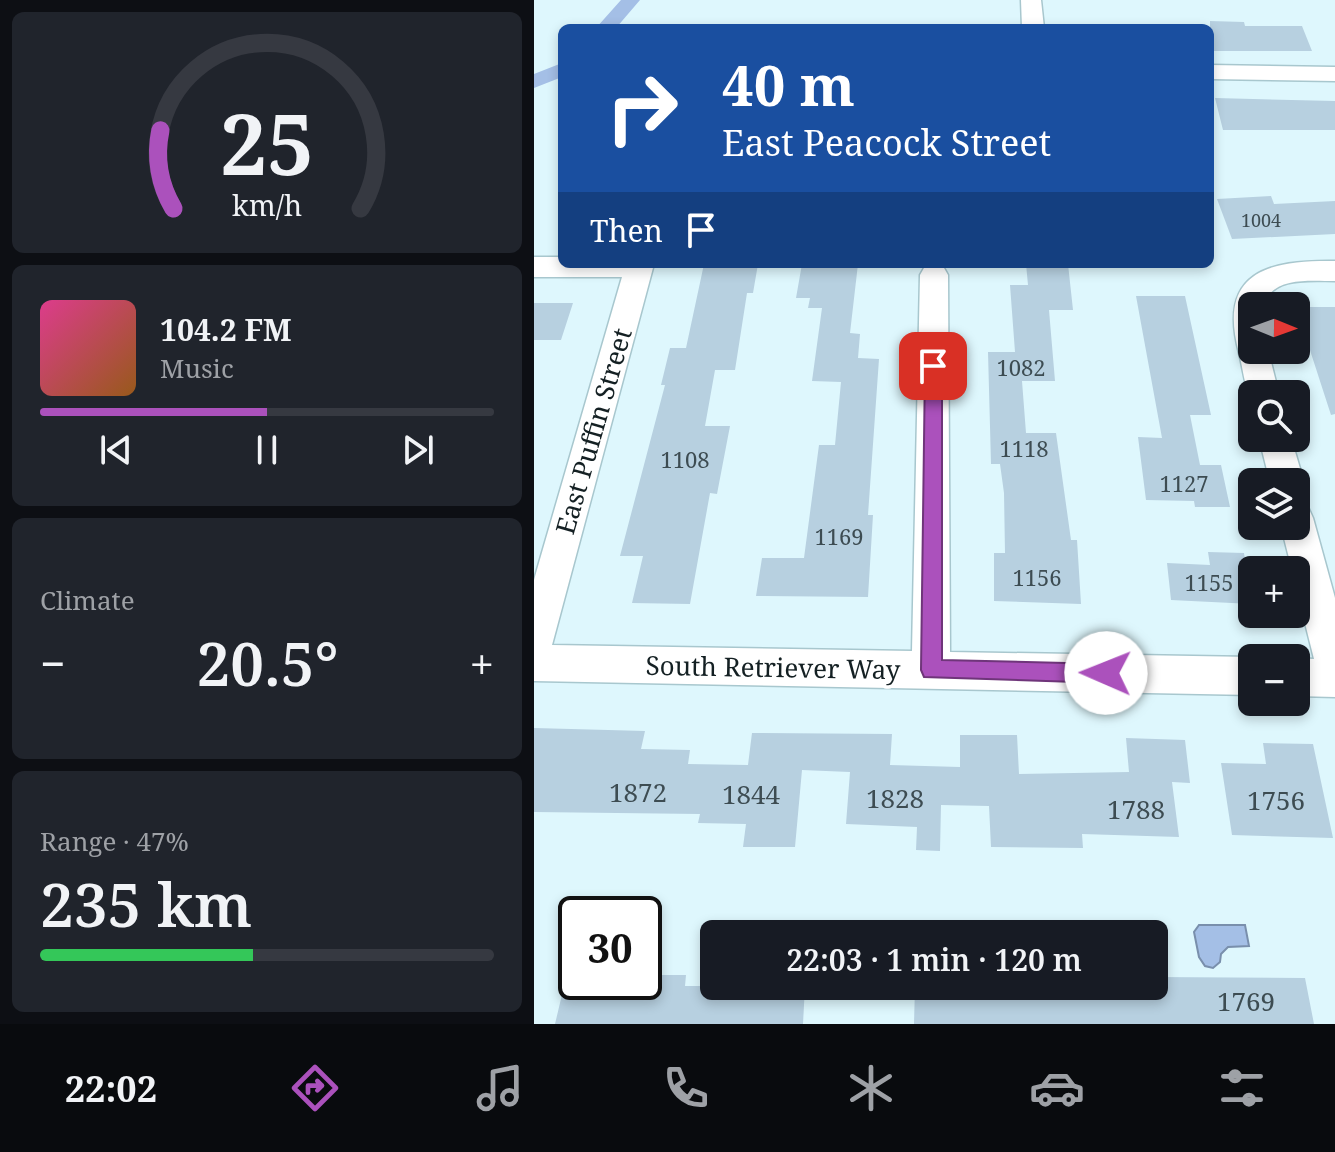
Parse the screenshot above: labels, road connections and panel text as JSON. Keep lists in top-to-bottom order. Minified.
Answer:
{"streets":{"street":["East Puffin Street","South Retriever Way"]},"house_numbers":["1004","1082","1118","1108","1127","1169","1156","1155","1872","1844","1828","1756","1788","1769"],"north":"right","page":{"turn":["40 m","East Peacock Street"],"then":"Then","map_buttons":["+","−"],"song":["104.2 FM","Music"],"tile":["Climate",["Range · 47%","235 km"]],"heat":["−","20.5°","+"],"limit":"30","trip":"22:03 · 1 min · 120 m","tabs":"22:02","gauge":["25","km/h"]}}
